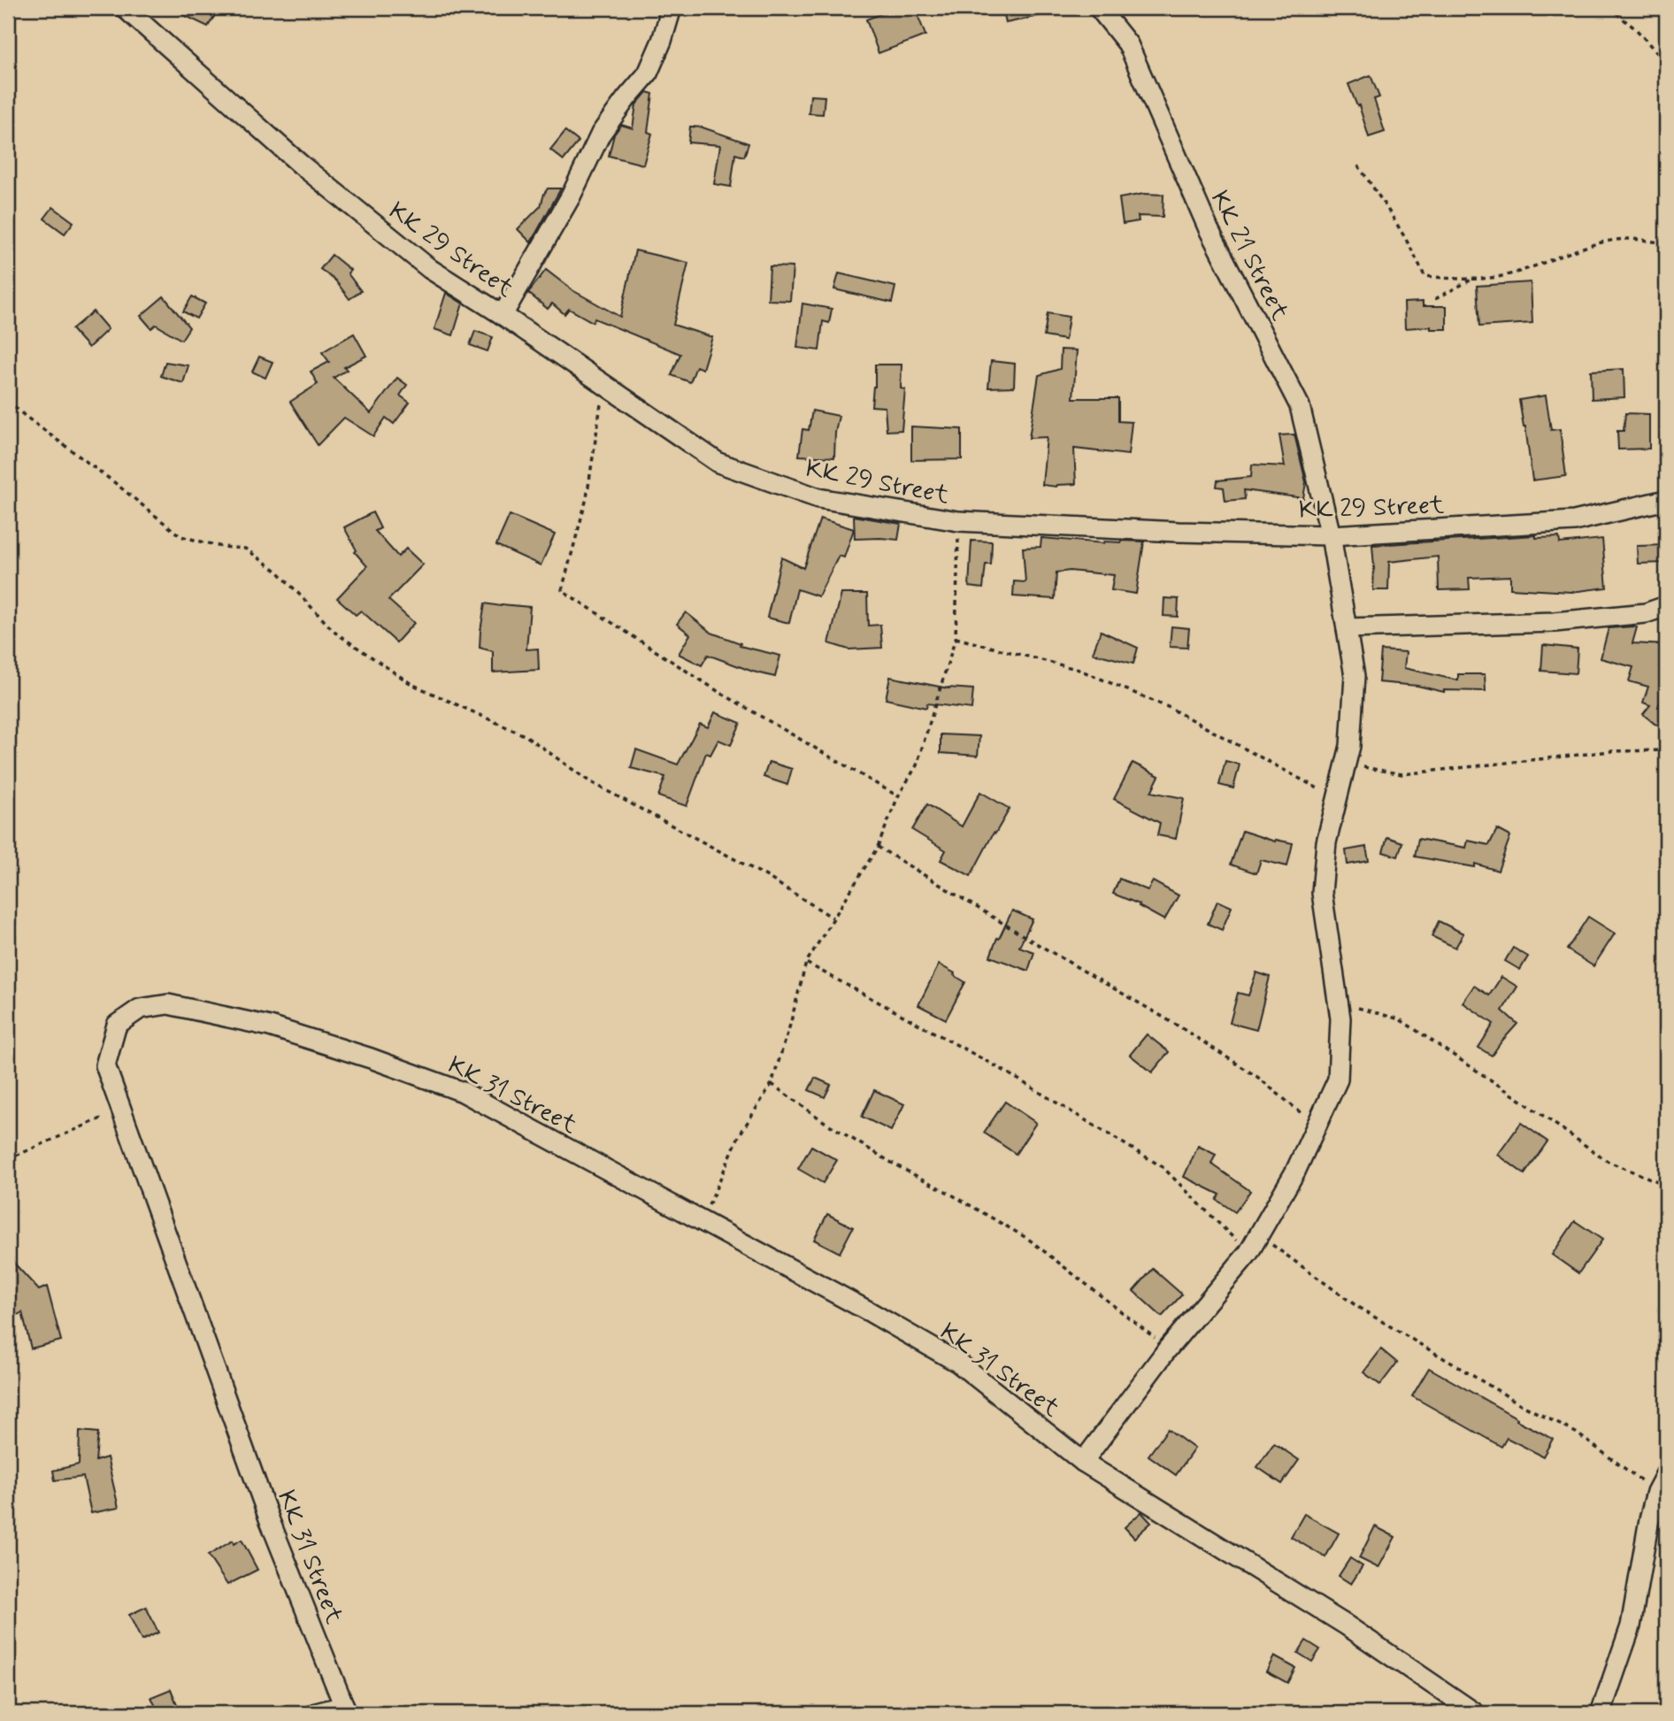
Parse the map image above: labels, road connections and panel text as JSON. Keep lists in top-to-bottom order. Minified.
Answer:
{"streets":{"street":["KK 29 Street","KK 21 Street","KK 31 Street"]},"crossings":[["KK 29 Street","KK 21 Street"],["KK 21 Street","KK 31 Street"]]}
